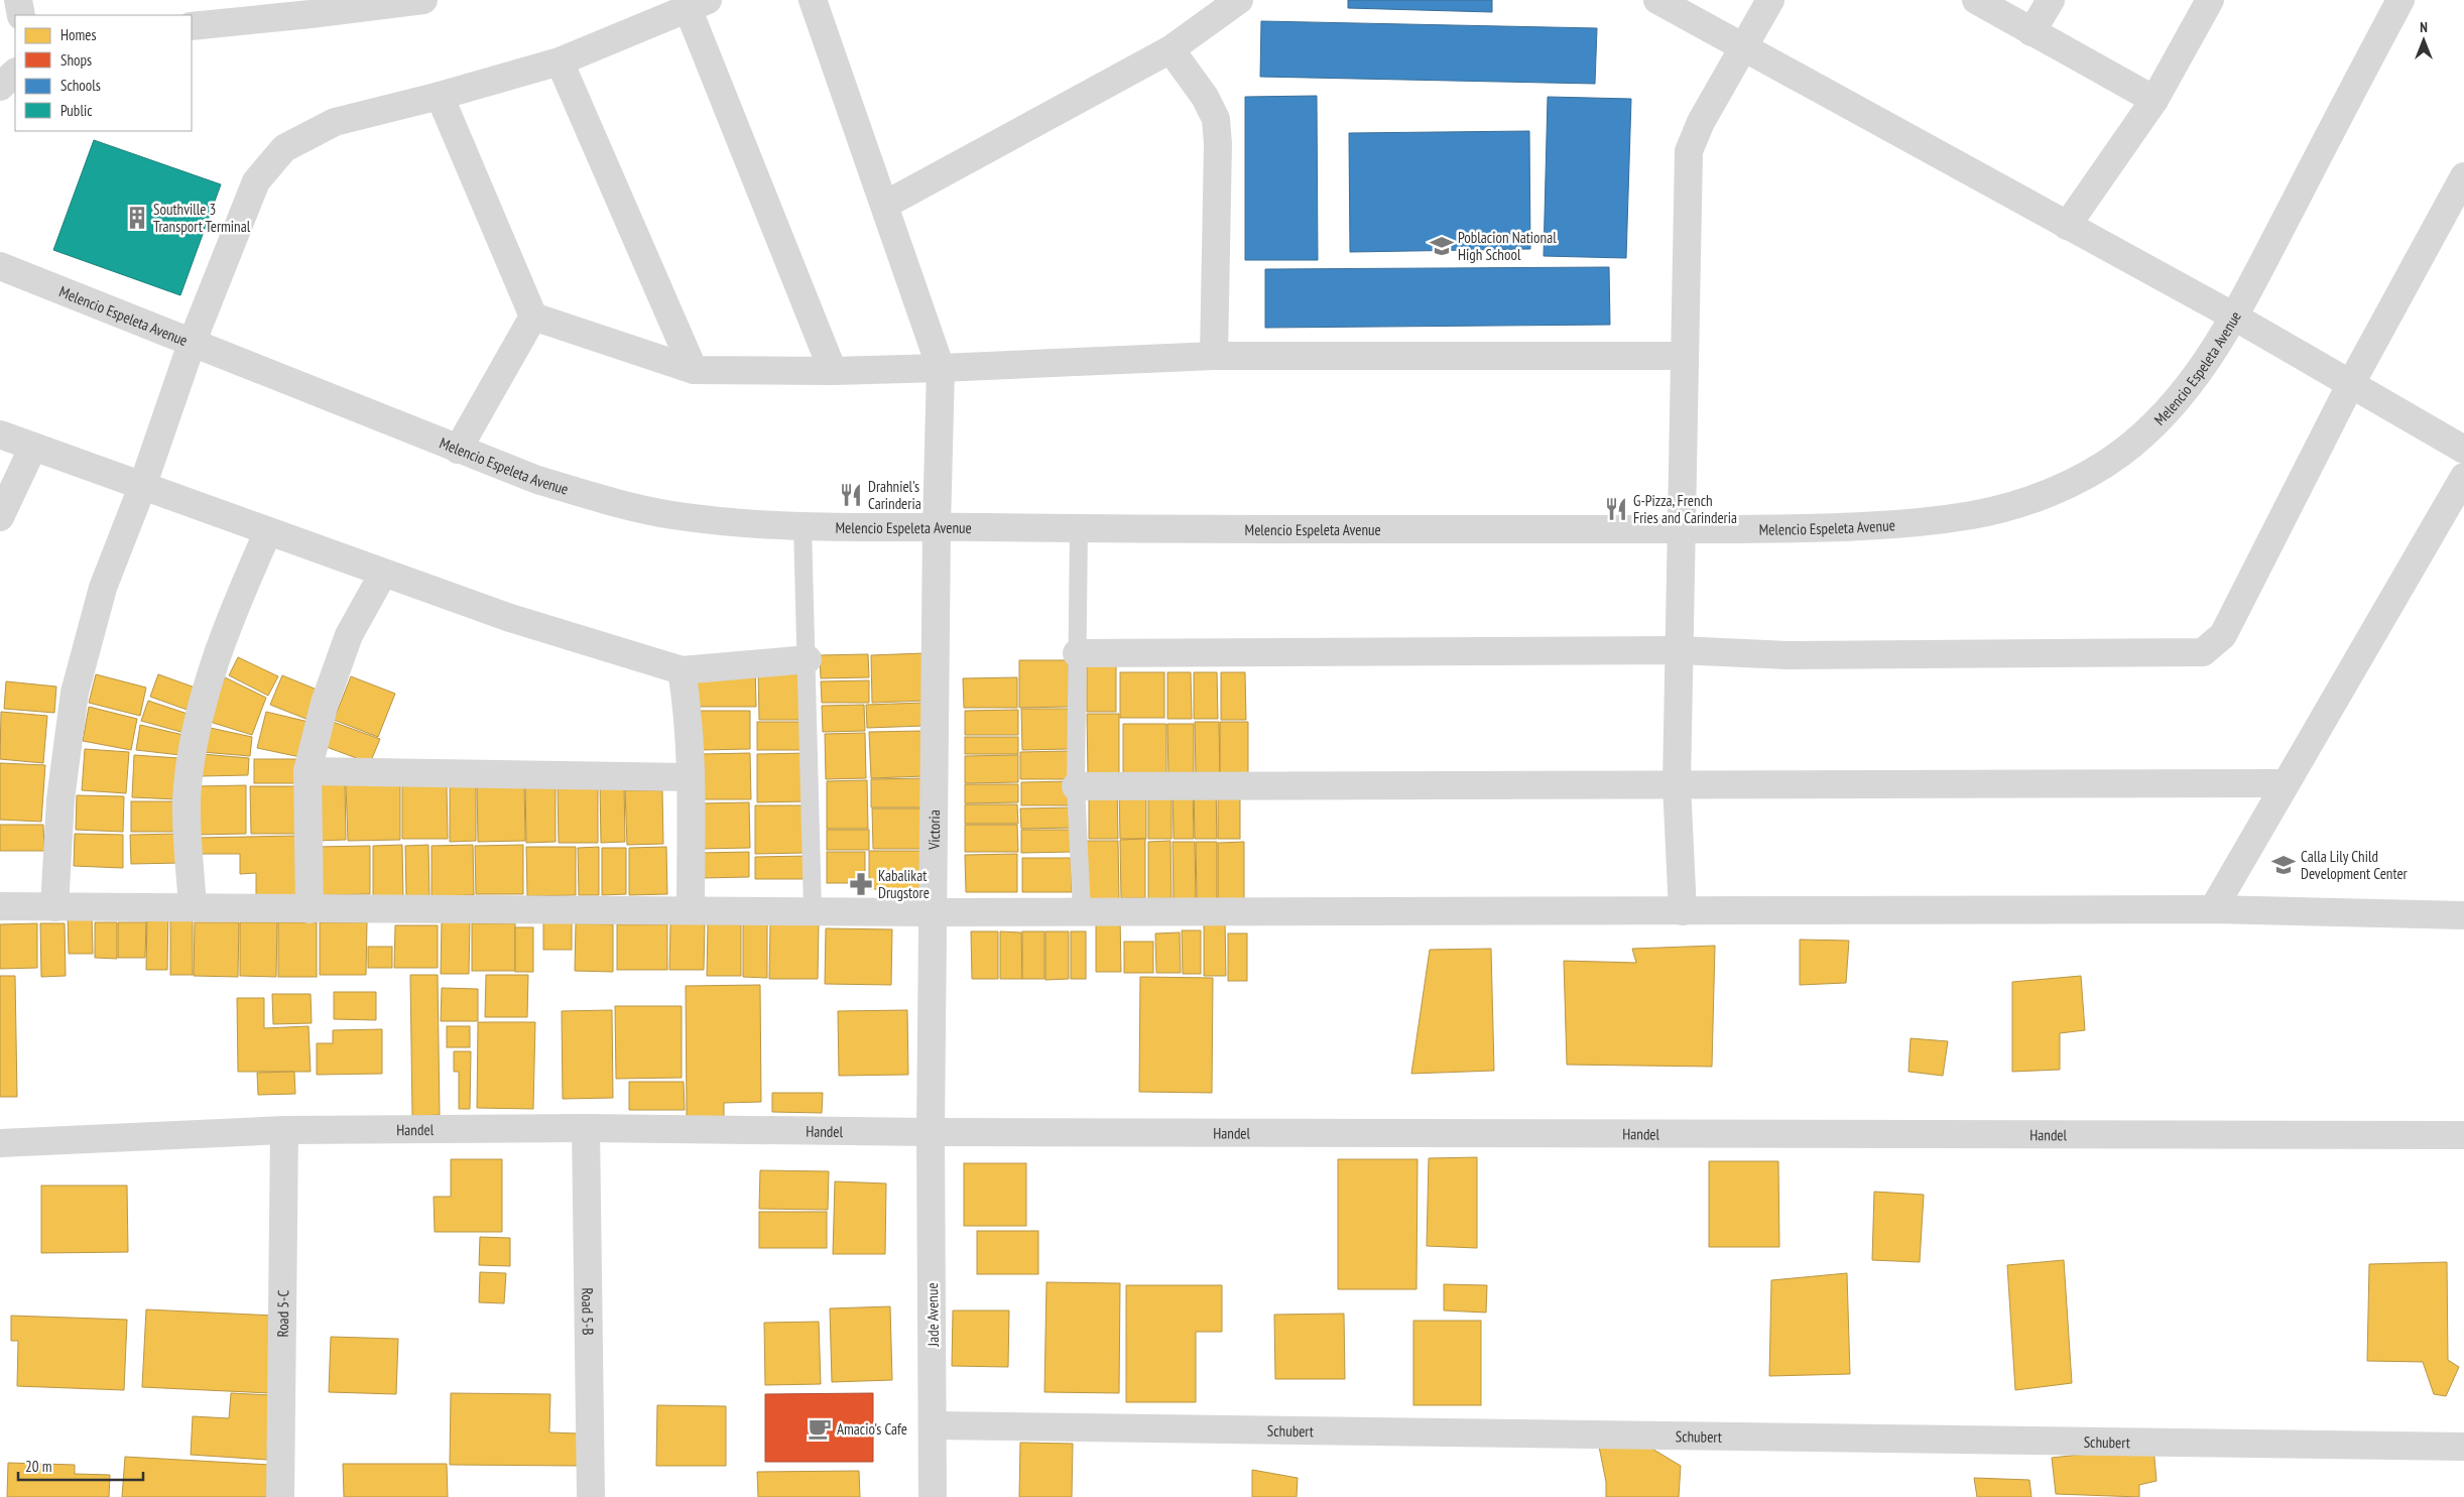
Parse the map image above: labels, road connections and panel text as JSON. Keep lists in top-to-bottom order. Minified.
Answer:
{"streets":{"street":["Melencio Espeleta Avenue","Victoria","Handel","Road 5-B","Road 5-C","Jade Avenue","Schubert"]},"crossings":[["Melencio Espeleta Avenue","Victoria"],["Victoria","Handel"],["Victoria","Jade Avenue"],["Handel","Road 5-B"],["Handel","Road 5-C"],["Handel","Jade Avenue"],["Jade Avenue","Schubert"]],"places":{"building":["Southville 3 Transport Terminal"],"school or university":["Poblacion National High School","Calla Lily Child Development Center"],"restaurant":["Drahniel's Carinderia","G-Pizza, French Fries and Carinderia"],"pharmacy":["Kabalikat Drugstore"],"cafe":["Amacio's Cafe"]},"legend":["Homes","Shops","Schools","Public"],"scale_bar":"20 m","north":"top"}
